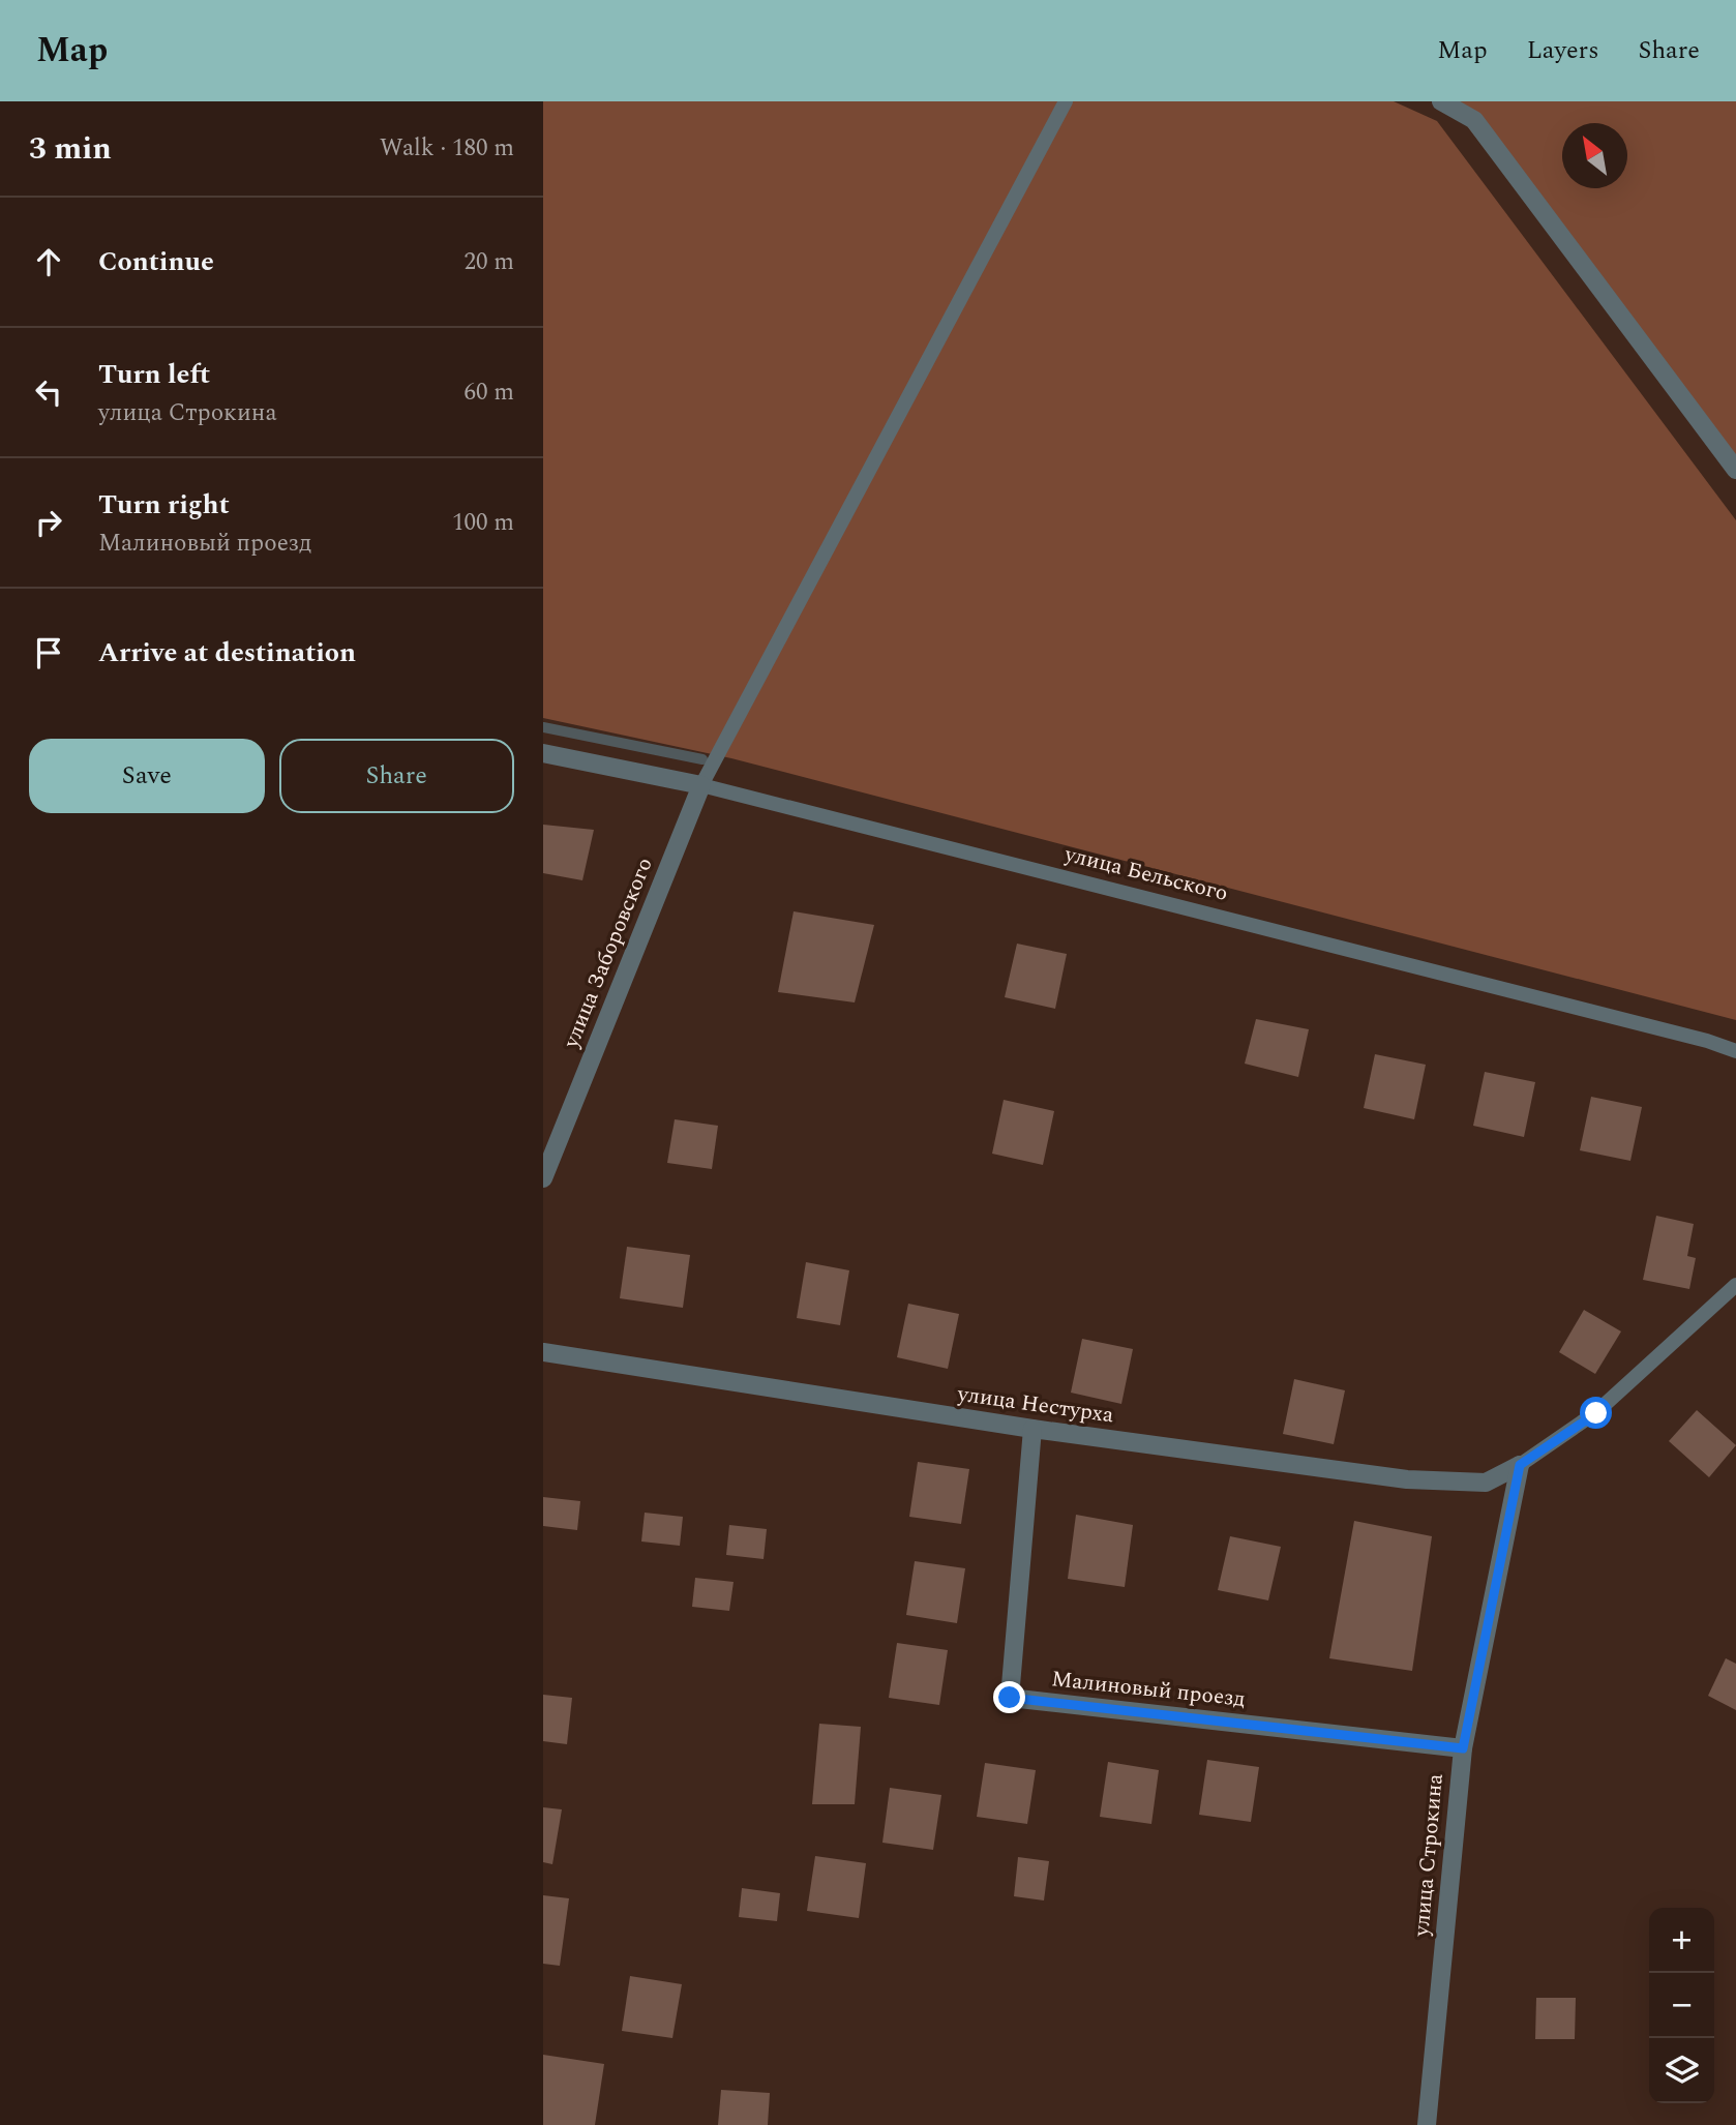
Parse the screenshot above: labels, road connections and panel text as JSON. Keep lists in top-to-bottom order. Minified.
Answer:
{"streets":{"street":["улица Бельского","улица Заборовского","улица Нестурха","Малиновый проезд","улица Строкина"]},"crossings":[["улица Бельского","улица Заборовского"],["улица Нестурха","Малиновый проезд"],["улица Нестурха","улица Строкина"],["Малиновый проезд","улица Строкина"]],"north":"top left","page":{"header":"Map","nav":["Map","Layers","Share"],"heading":["3 min","Walk · 180 m"],"list":[["Continue","20 m"],["Turn left","улица Строкина","60 m"],["Turn right","Малиновый проезд","100 m"],"Arrive at destination"],"buttons":["Save","Share"],"map_buttons":["+","−"]}}
